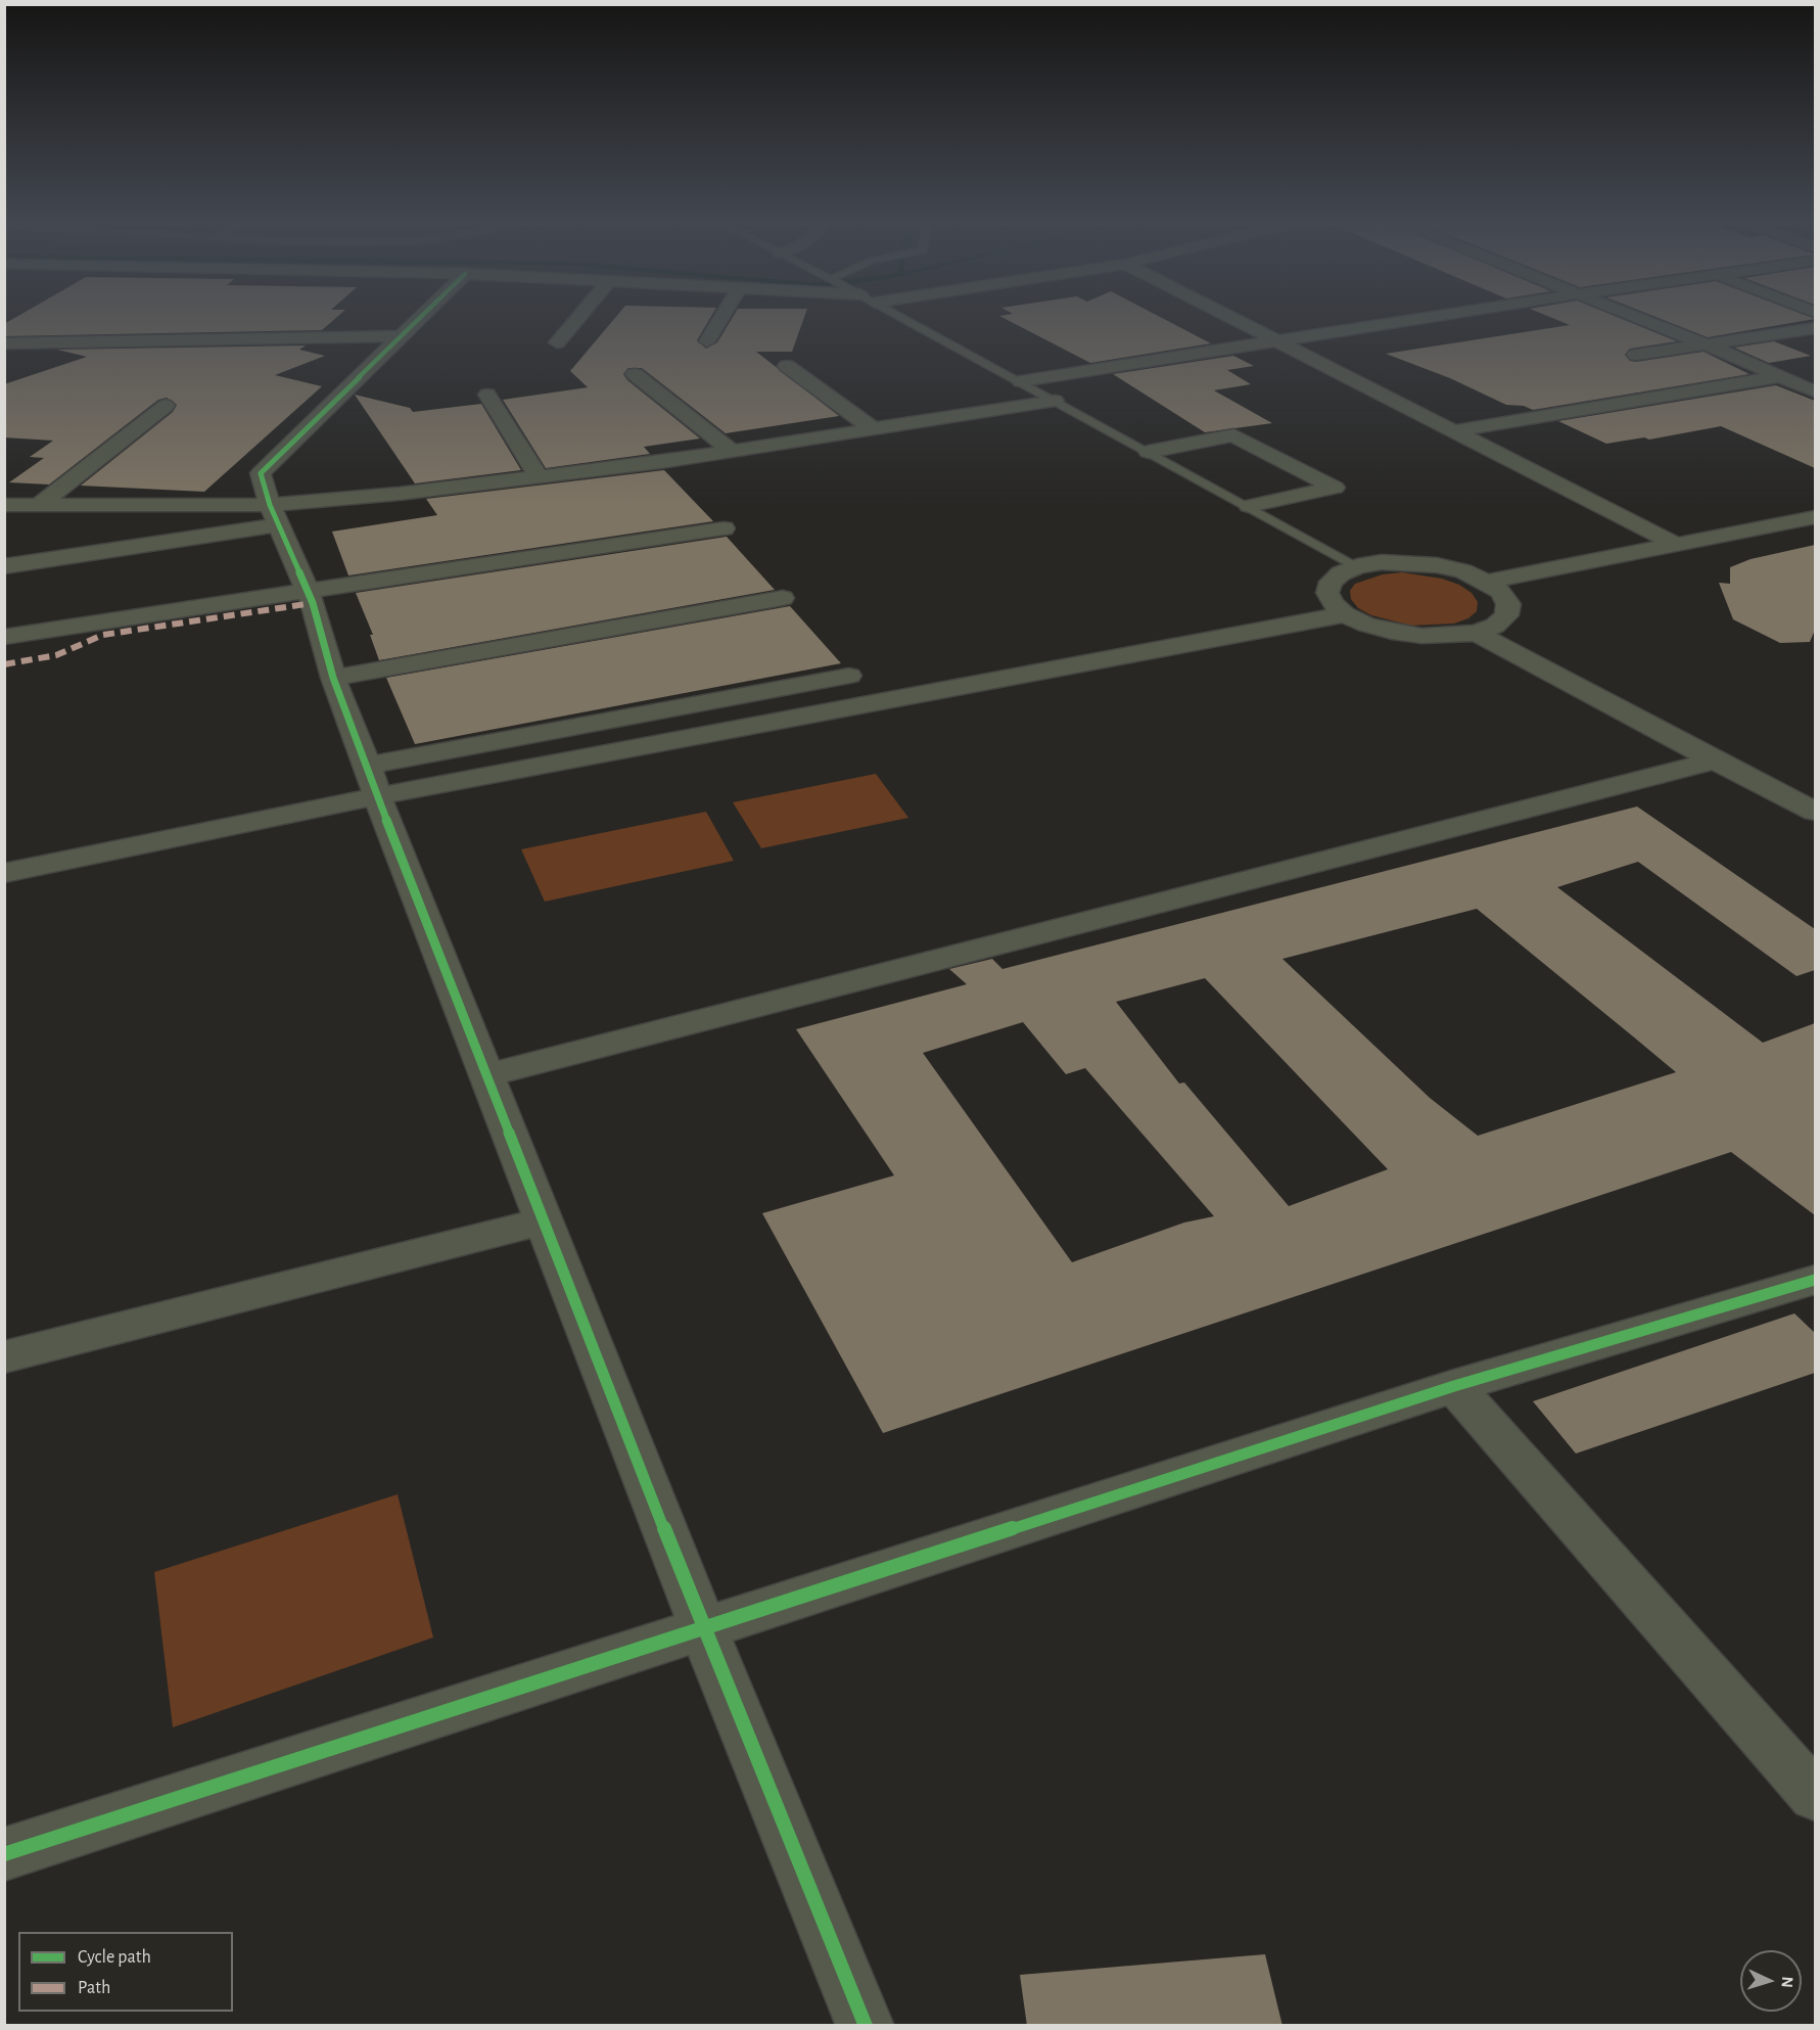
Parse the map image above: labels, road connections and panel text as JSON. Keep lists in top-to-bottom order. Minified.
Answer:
{"legend":["Cycle path","Path"],"north":"right"}
